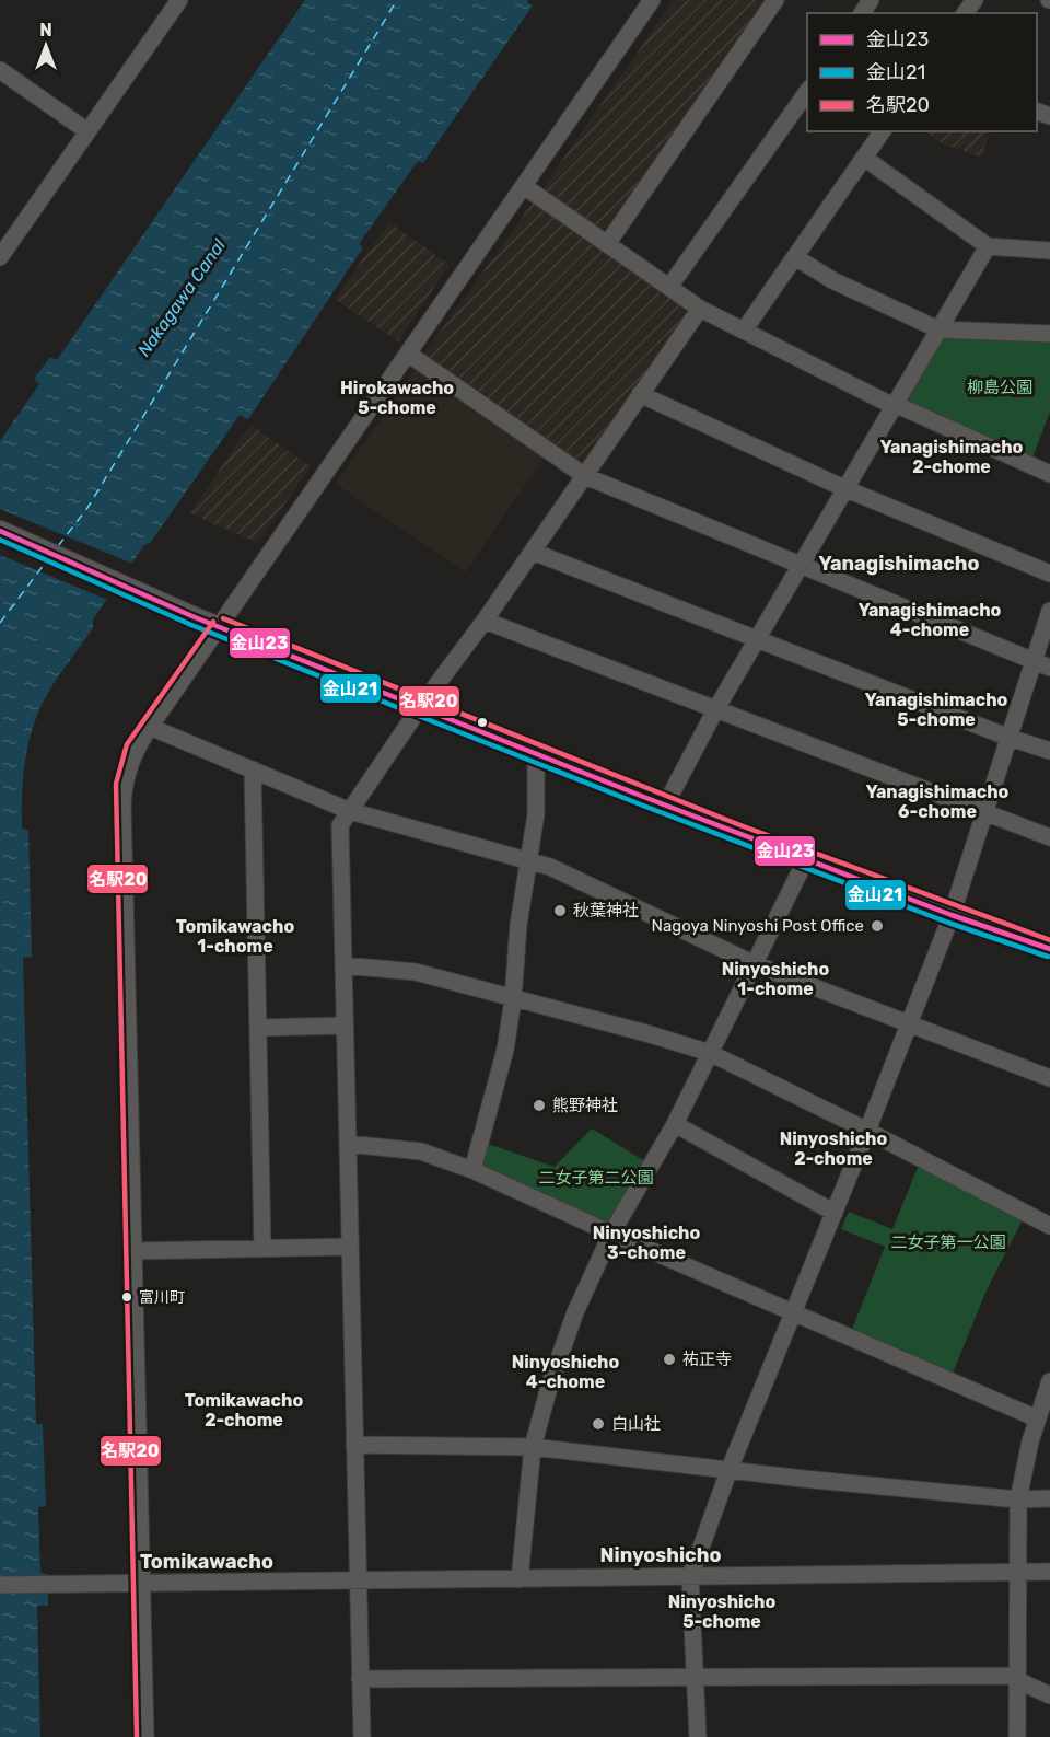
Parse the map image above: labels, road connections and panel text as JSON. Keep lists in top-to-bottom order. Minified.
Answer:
{"districts":["Hirokawacho 5-chome","Yanagishimacho 2-chome","Yanagishimacho","Yanagishimacho 4-chome","Yanagishimacho 5-chome","Yanagishimacho 6-chome","Tomikawacho 1-chome","Ninyoshicho 1-chome","Ninyoshicho 2-chome","Ninyoshicho 3-chome","Ninyoshicho 4-chome","Tomikawacho 2-chome","Ninyoshicho","Tomikawacho","Ninyoshicho 5-chome"],"water":["Nakagawa Canal"],"parks":["柳島公園","二女子第二公園","二女子第一公園"],"places":["秋葉神社","Nagoya Ninyoshi Post Office","熊野神社","富川町","祐正寺","白山社"],"lines":["transit line 金山23","transit line 金山21","transit line 名駅20"],"legend":["金山23","金山21","名駅20"],"north":"top"}
